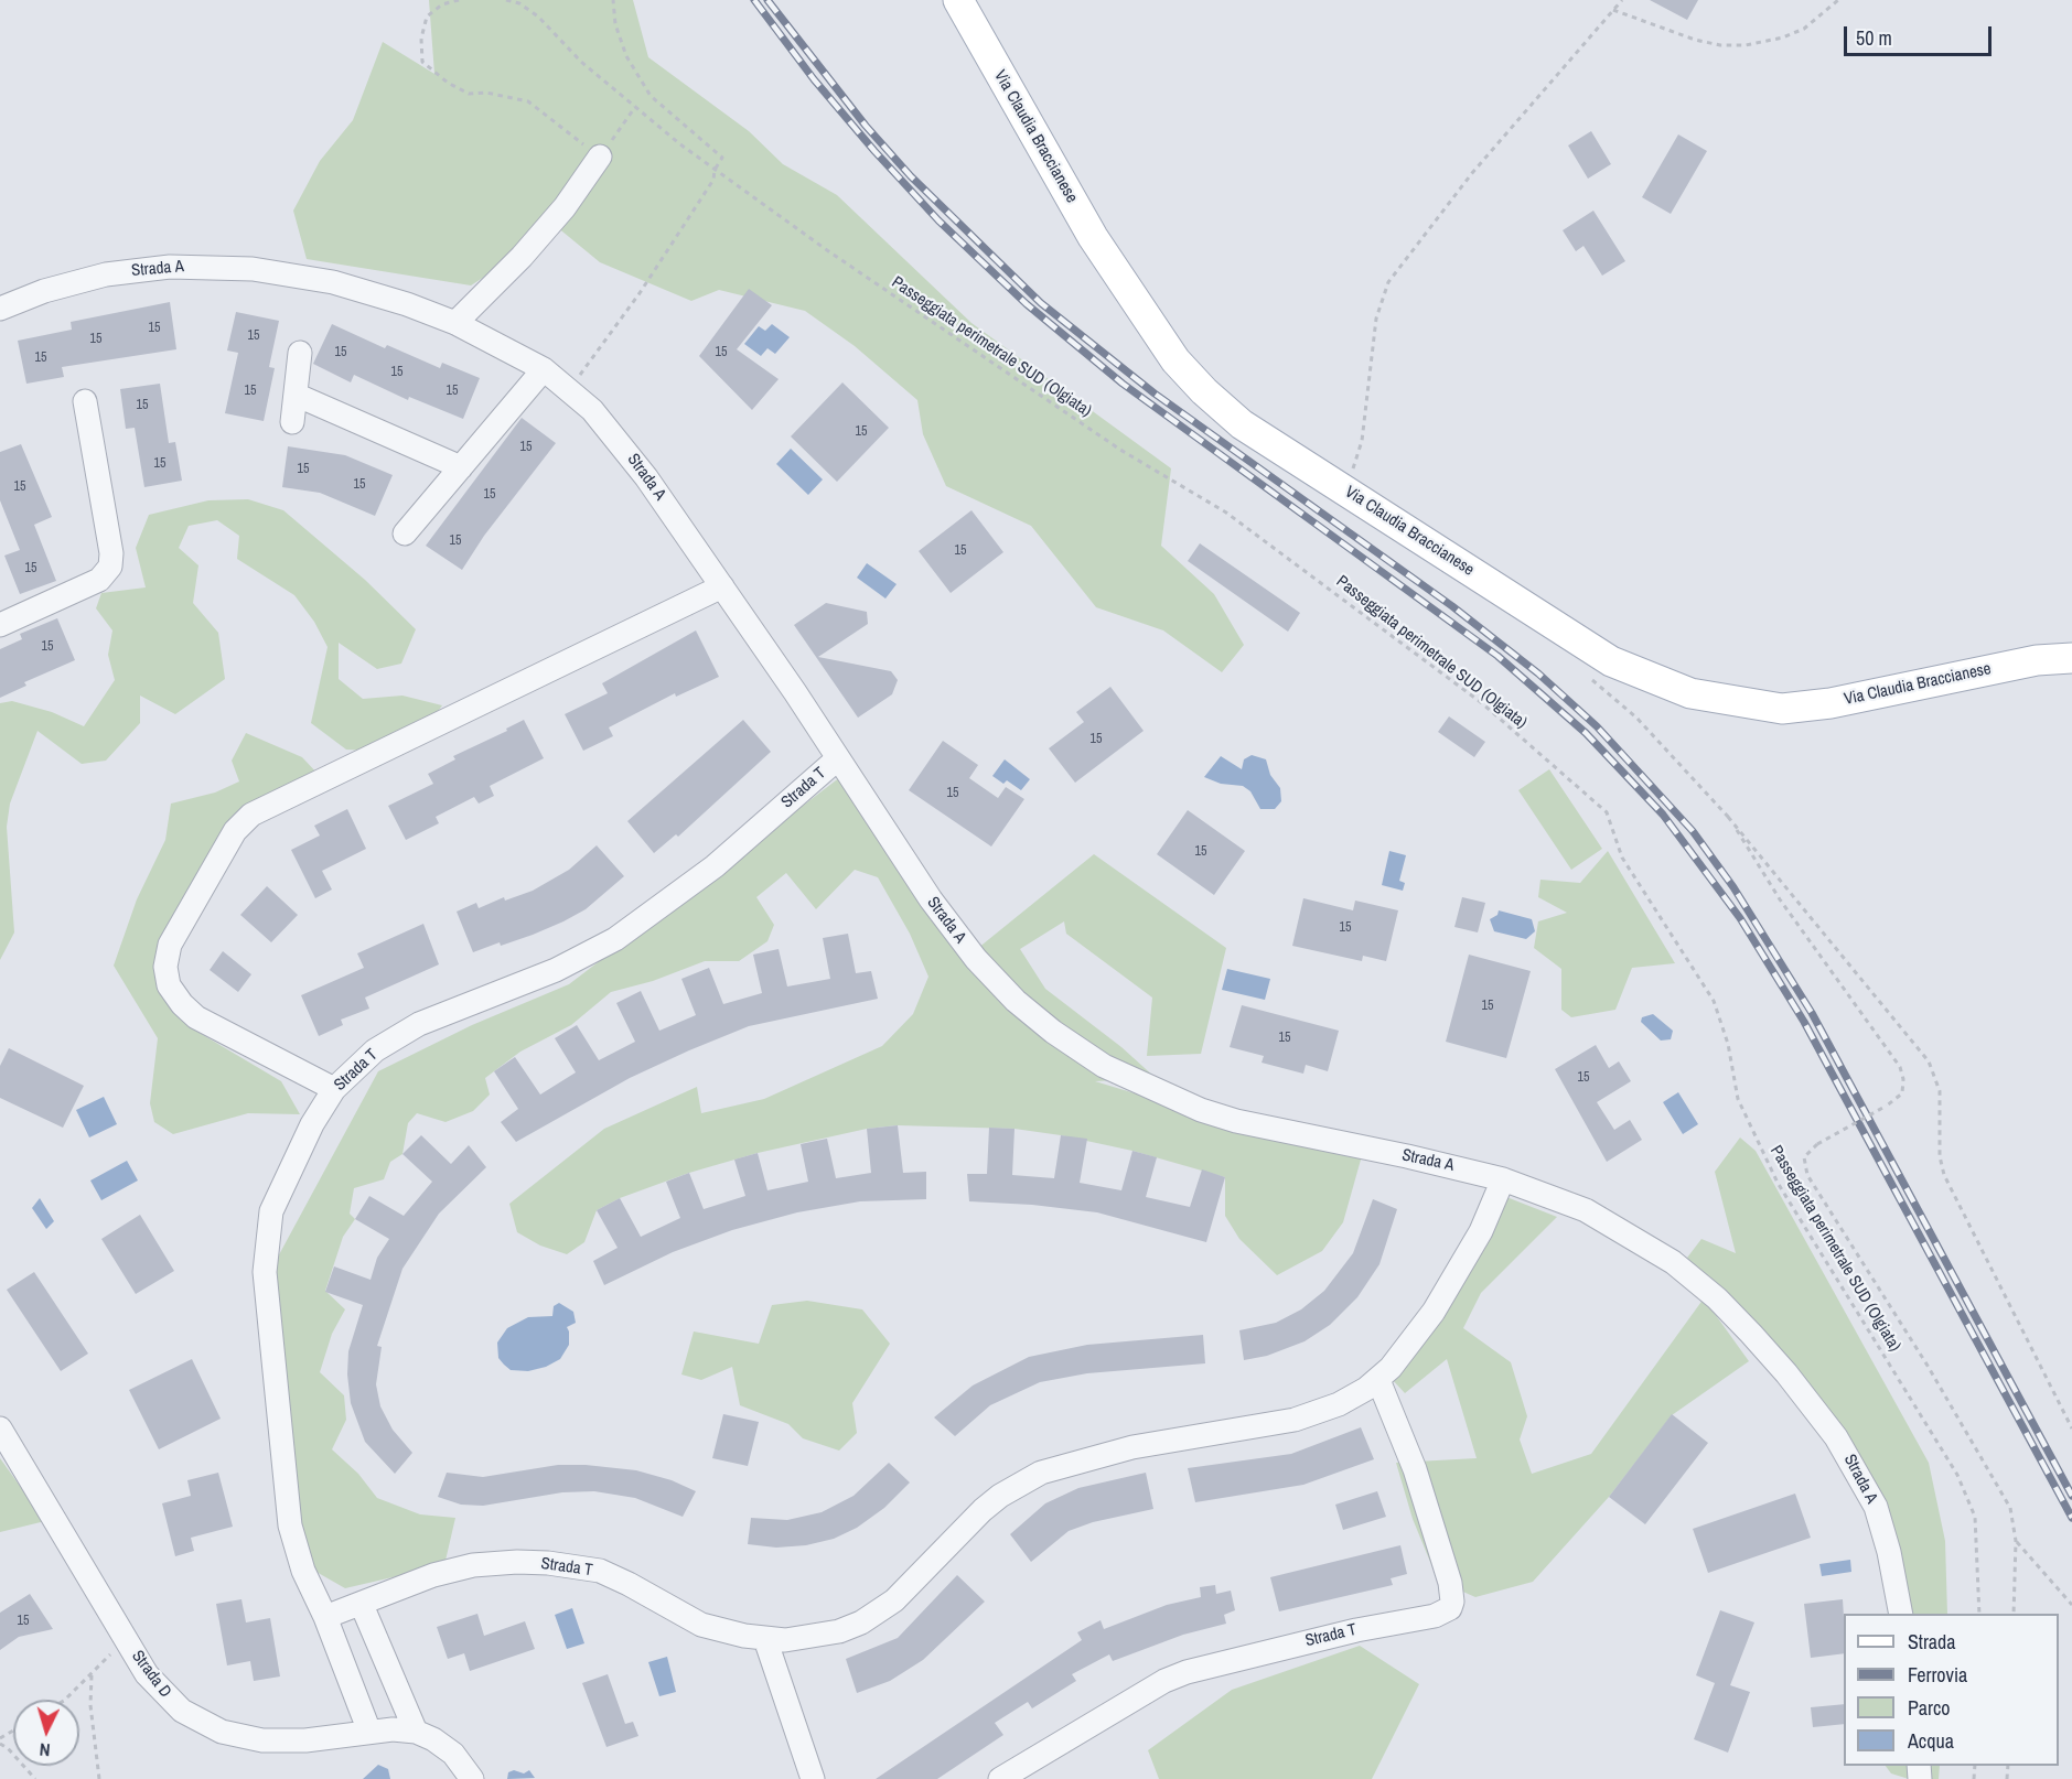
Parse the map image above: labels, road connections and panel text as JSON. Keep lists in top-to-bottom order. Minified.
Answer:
{"streets":{"main road":["Via Claudia Braccianese"],"street":["Strada A","Strada T","Strada D"],"path":["Passeggiata perimetrale SUD (Olgiata)"]},"crossings":[["Strada A","Strada T"],["Strada T","Strada D"]],"house_numbers":["15","15","15","15","15","15","15","15","15","15","15","15","15","15","15","15","15","15","15","15","15","15","15","15","15","15","15","15","15"],"legend":["Strada","Ferrovia","Parco","Acqua"],"scale_bar":"50 m","north":"bottom"}
